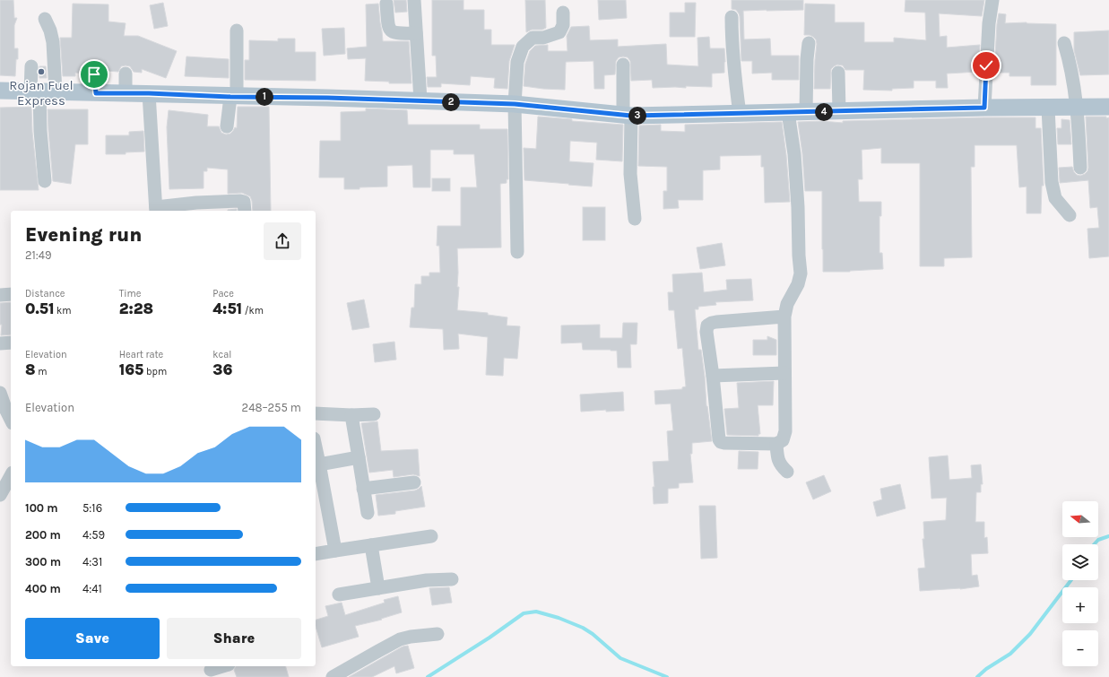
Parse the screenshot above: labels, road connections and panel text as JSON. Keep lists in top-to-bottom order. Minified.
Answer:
{"places":["Rojan Fuel Express"],"north":"left","page":{"pins":["1","2","4","3"],"heading":["Evening run","21:49"],"stats":[["Distance","0.51 km"],["Time","2:28"],["Pace","4:51 /km"],["Elevation","8 m"],["Heart rate","165 bpm"],["kcal","36"]],"chart":["Elevation","248–255 m"],"list":[{"name":"100 m","note":"5:16"},{"name":"200 m","note":"4:59"},{"name":"300 m","note":"4:31"},{"name":"400 m","note":"4:41"}],"map_buttons":["+","−"],"buttons":["Save","Share"]}}
